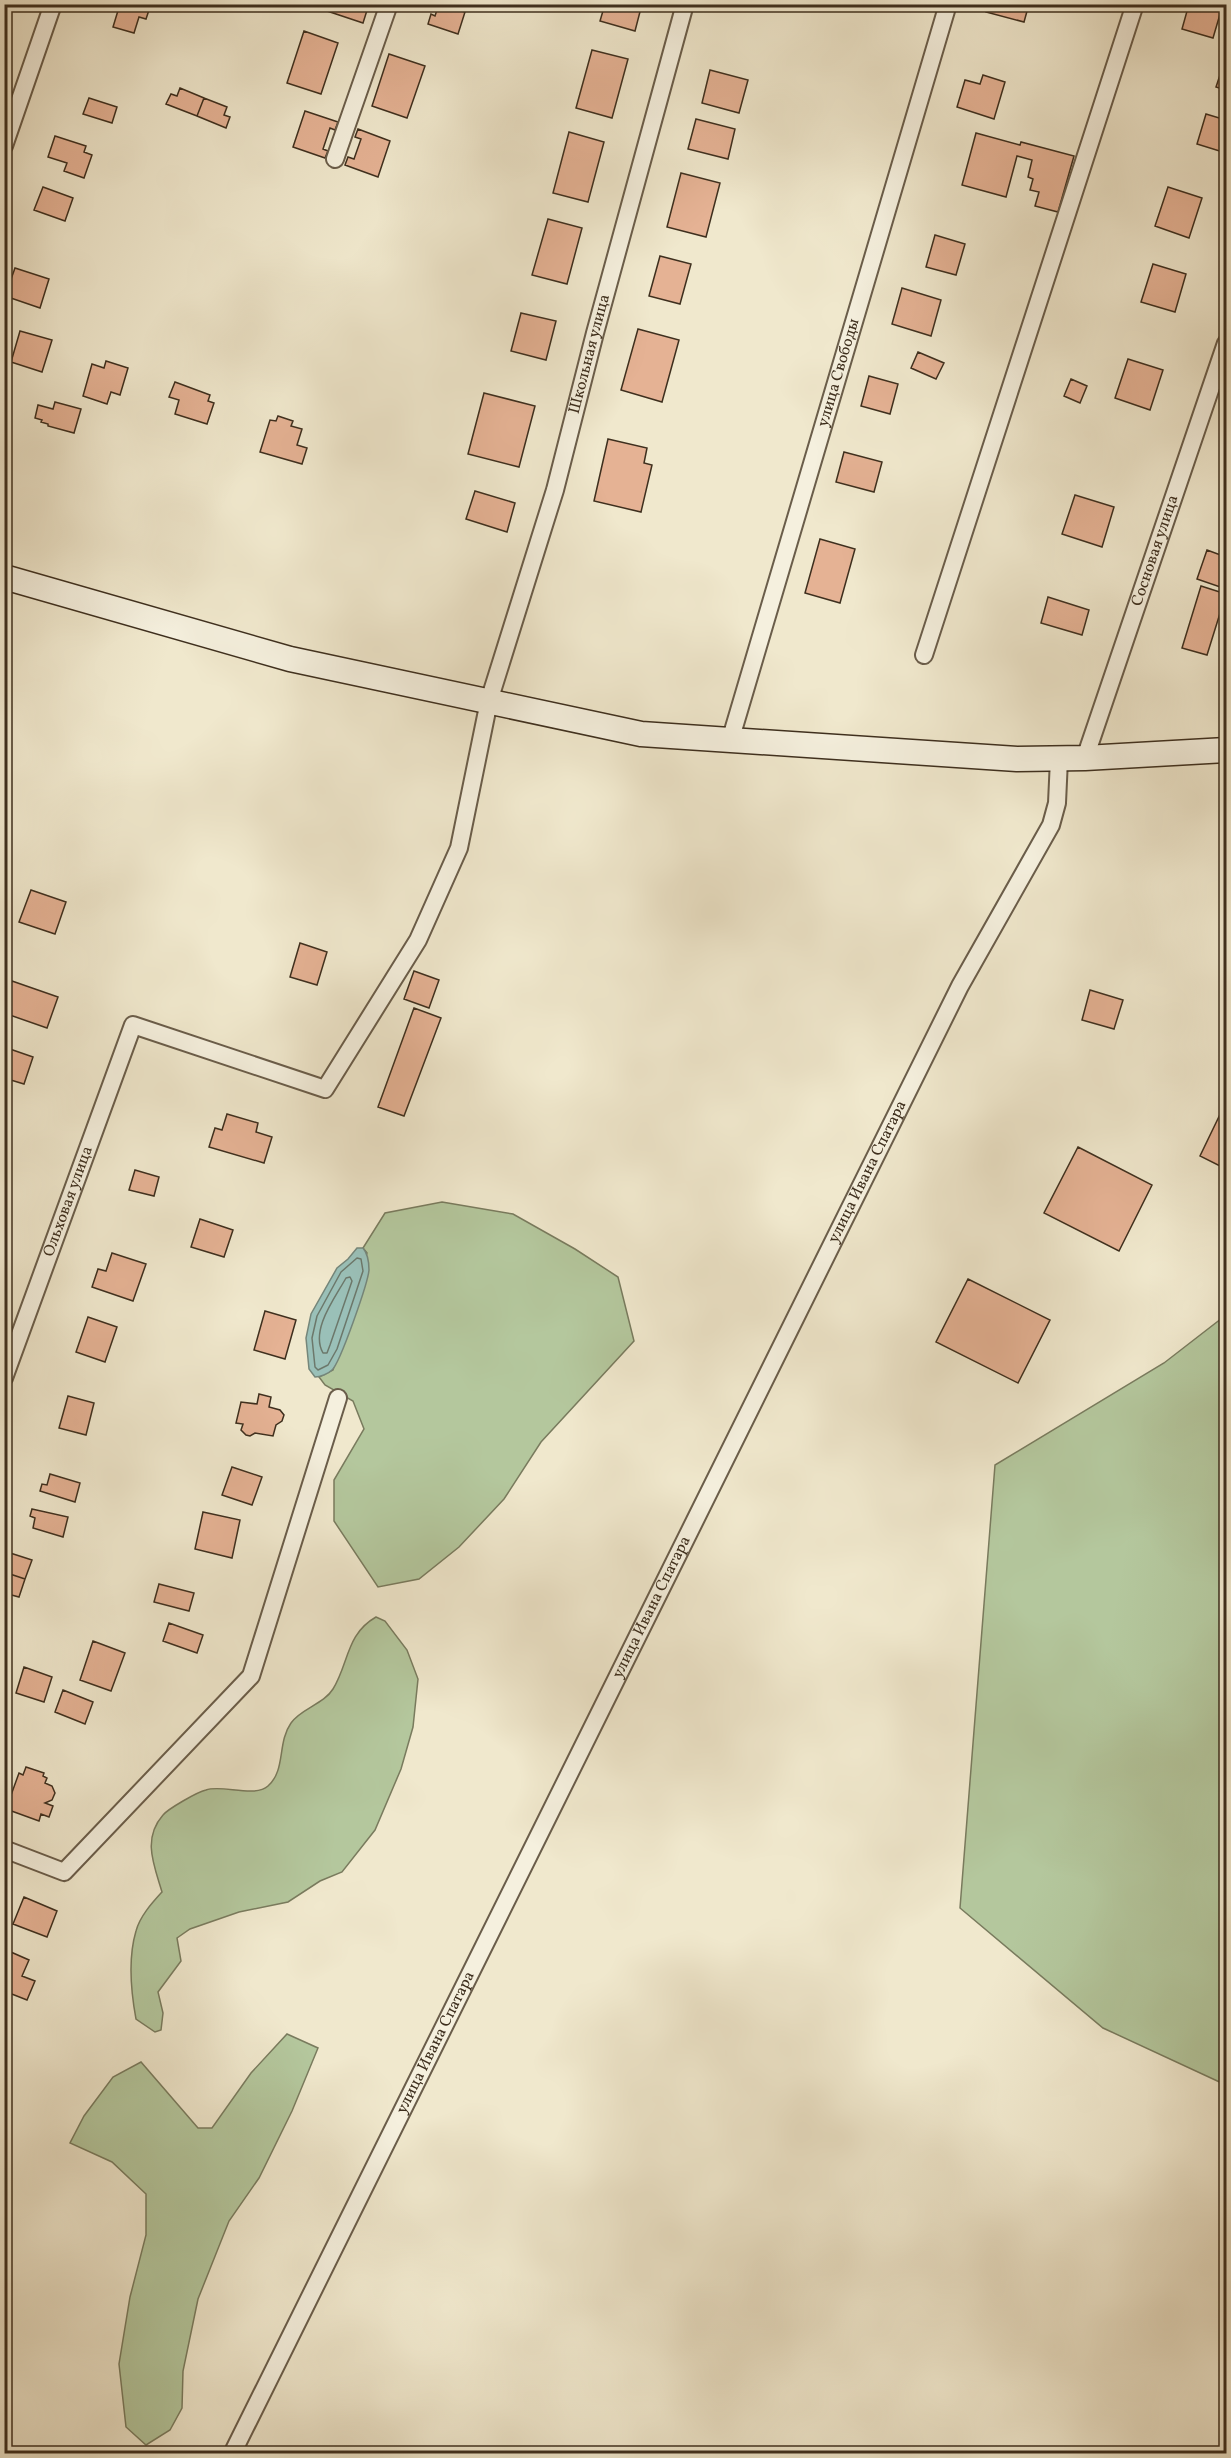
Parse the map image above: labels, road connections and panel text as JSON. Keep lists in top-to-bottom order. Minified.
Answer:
{"streets":{"street":["Школьная улица","улица Свободы","Сосновая улица","улица Ивана Спатара","Ольховая улица"]},"crossings":[["Школьная улица","Ольховая улица"]]}
